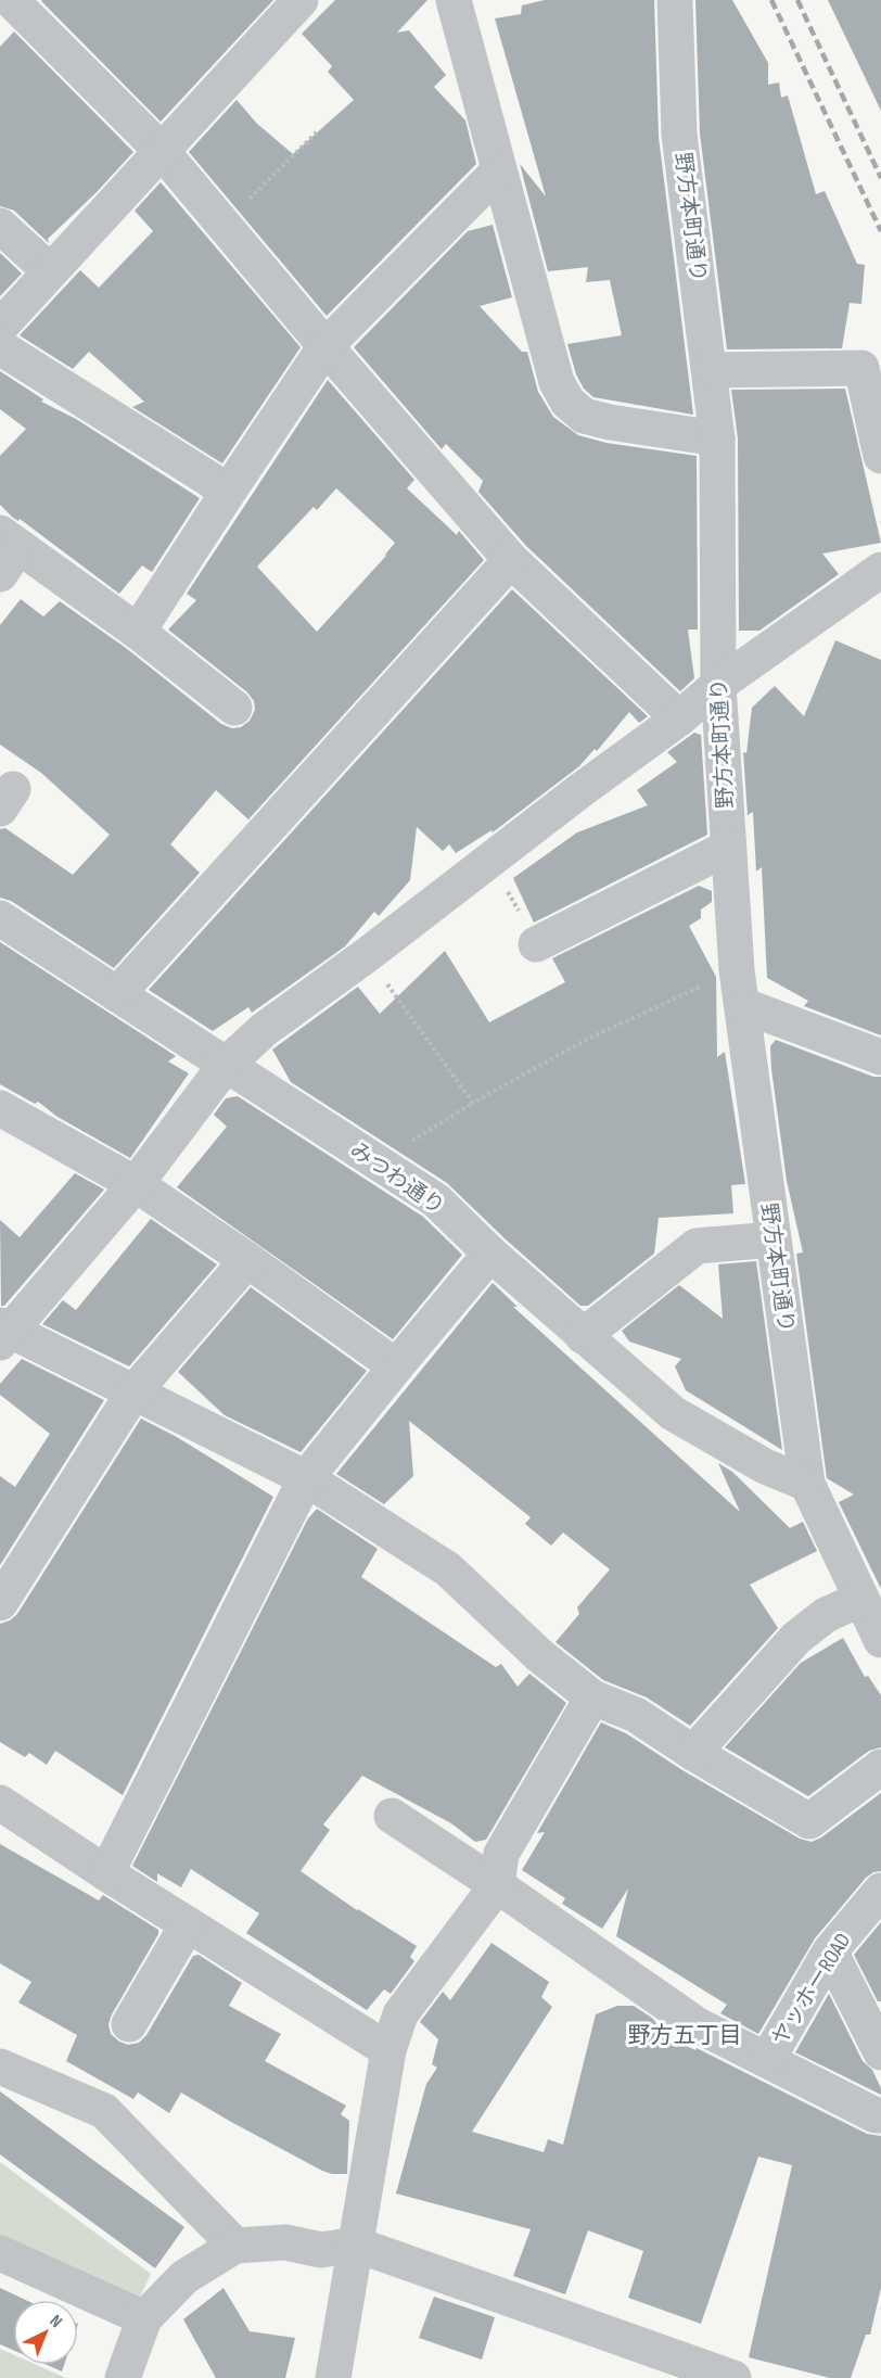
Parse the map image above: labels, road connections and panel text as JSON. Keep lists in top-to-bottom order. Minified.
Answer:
{"streets":{"street":["野方本町通り","みつわ通り","ヤッホーROAD"]},"crossings":[["野方本町通り","みつわ通り"]],"districts":["野方五丁目"],"north":"top right"}
